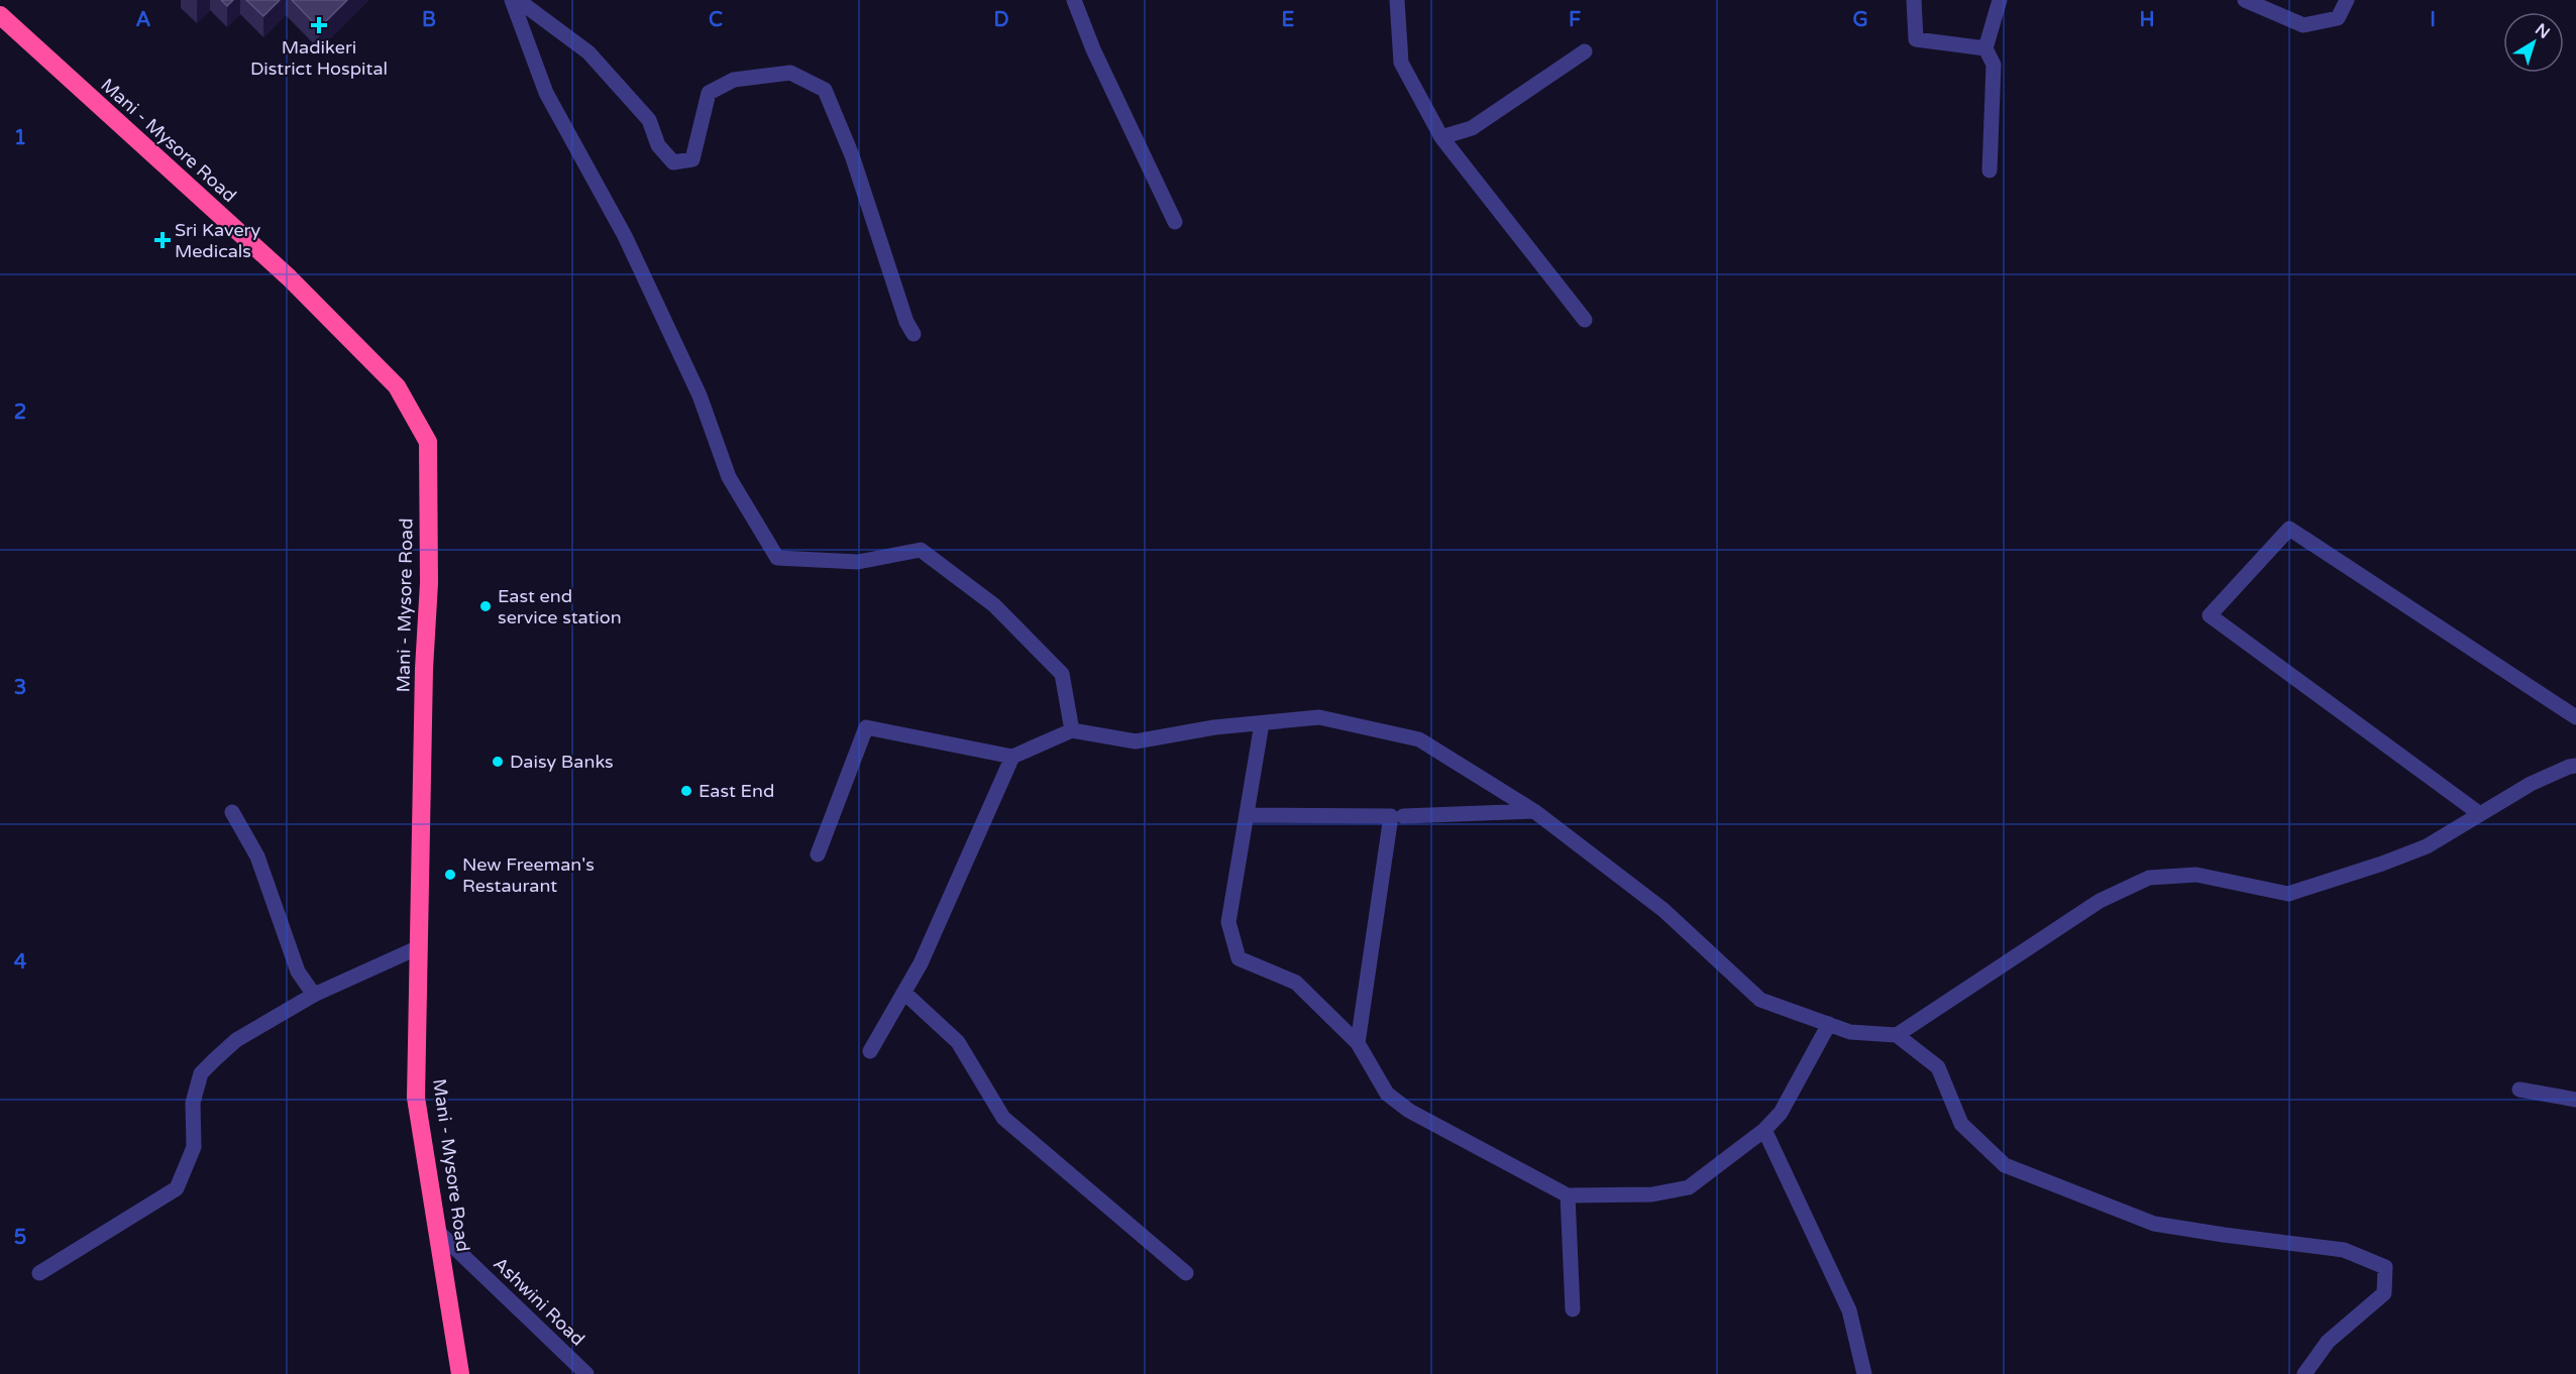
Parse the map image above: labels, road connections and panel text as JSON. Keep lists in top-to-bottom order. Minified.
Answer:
{"streets":{"highway":["Mani - Mysore Road"],"street":["Ashwini Road"]},"crossings":[["Mani - Mysore Road","Ashwini Road"]],"places":{"health":["Madikeri District Hospital","Sri Kavery Medicals"],"other":["East end service station","Daisy Banks","East End","New Freeman's Restaurant"]},"north":"top right","grid":{"columns":["A","B","C","D","E","F","G","H","I"],"rows":["1","2","3","4","5"]}}
